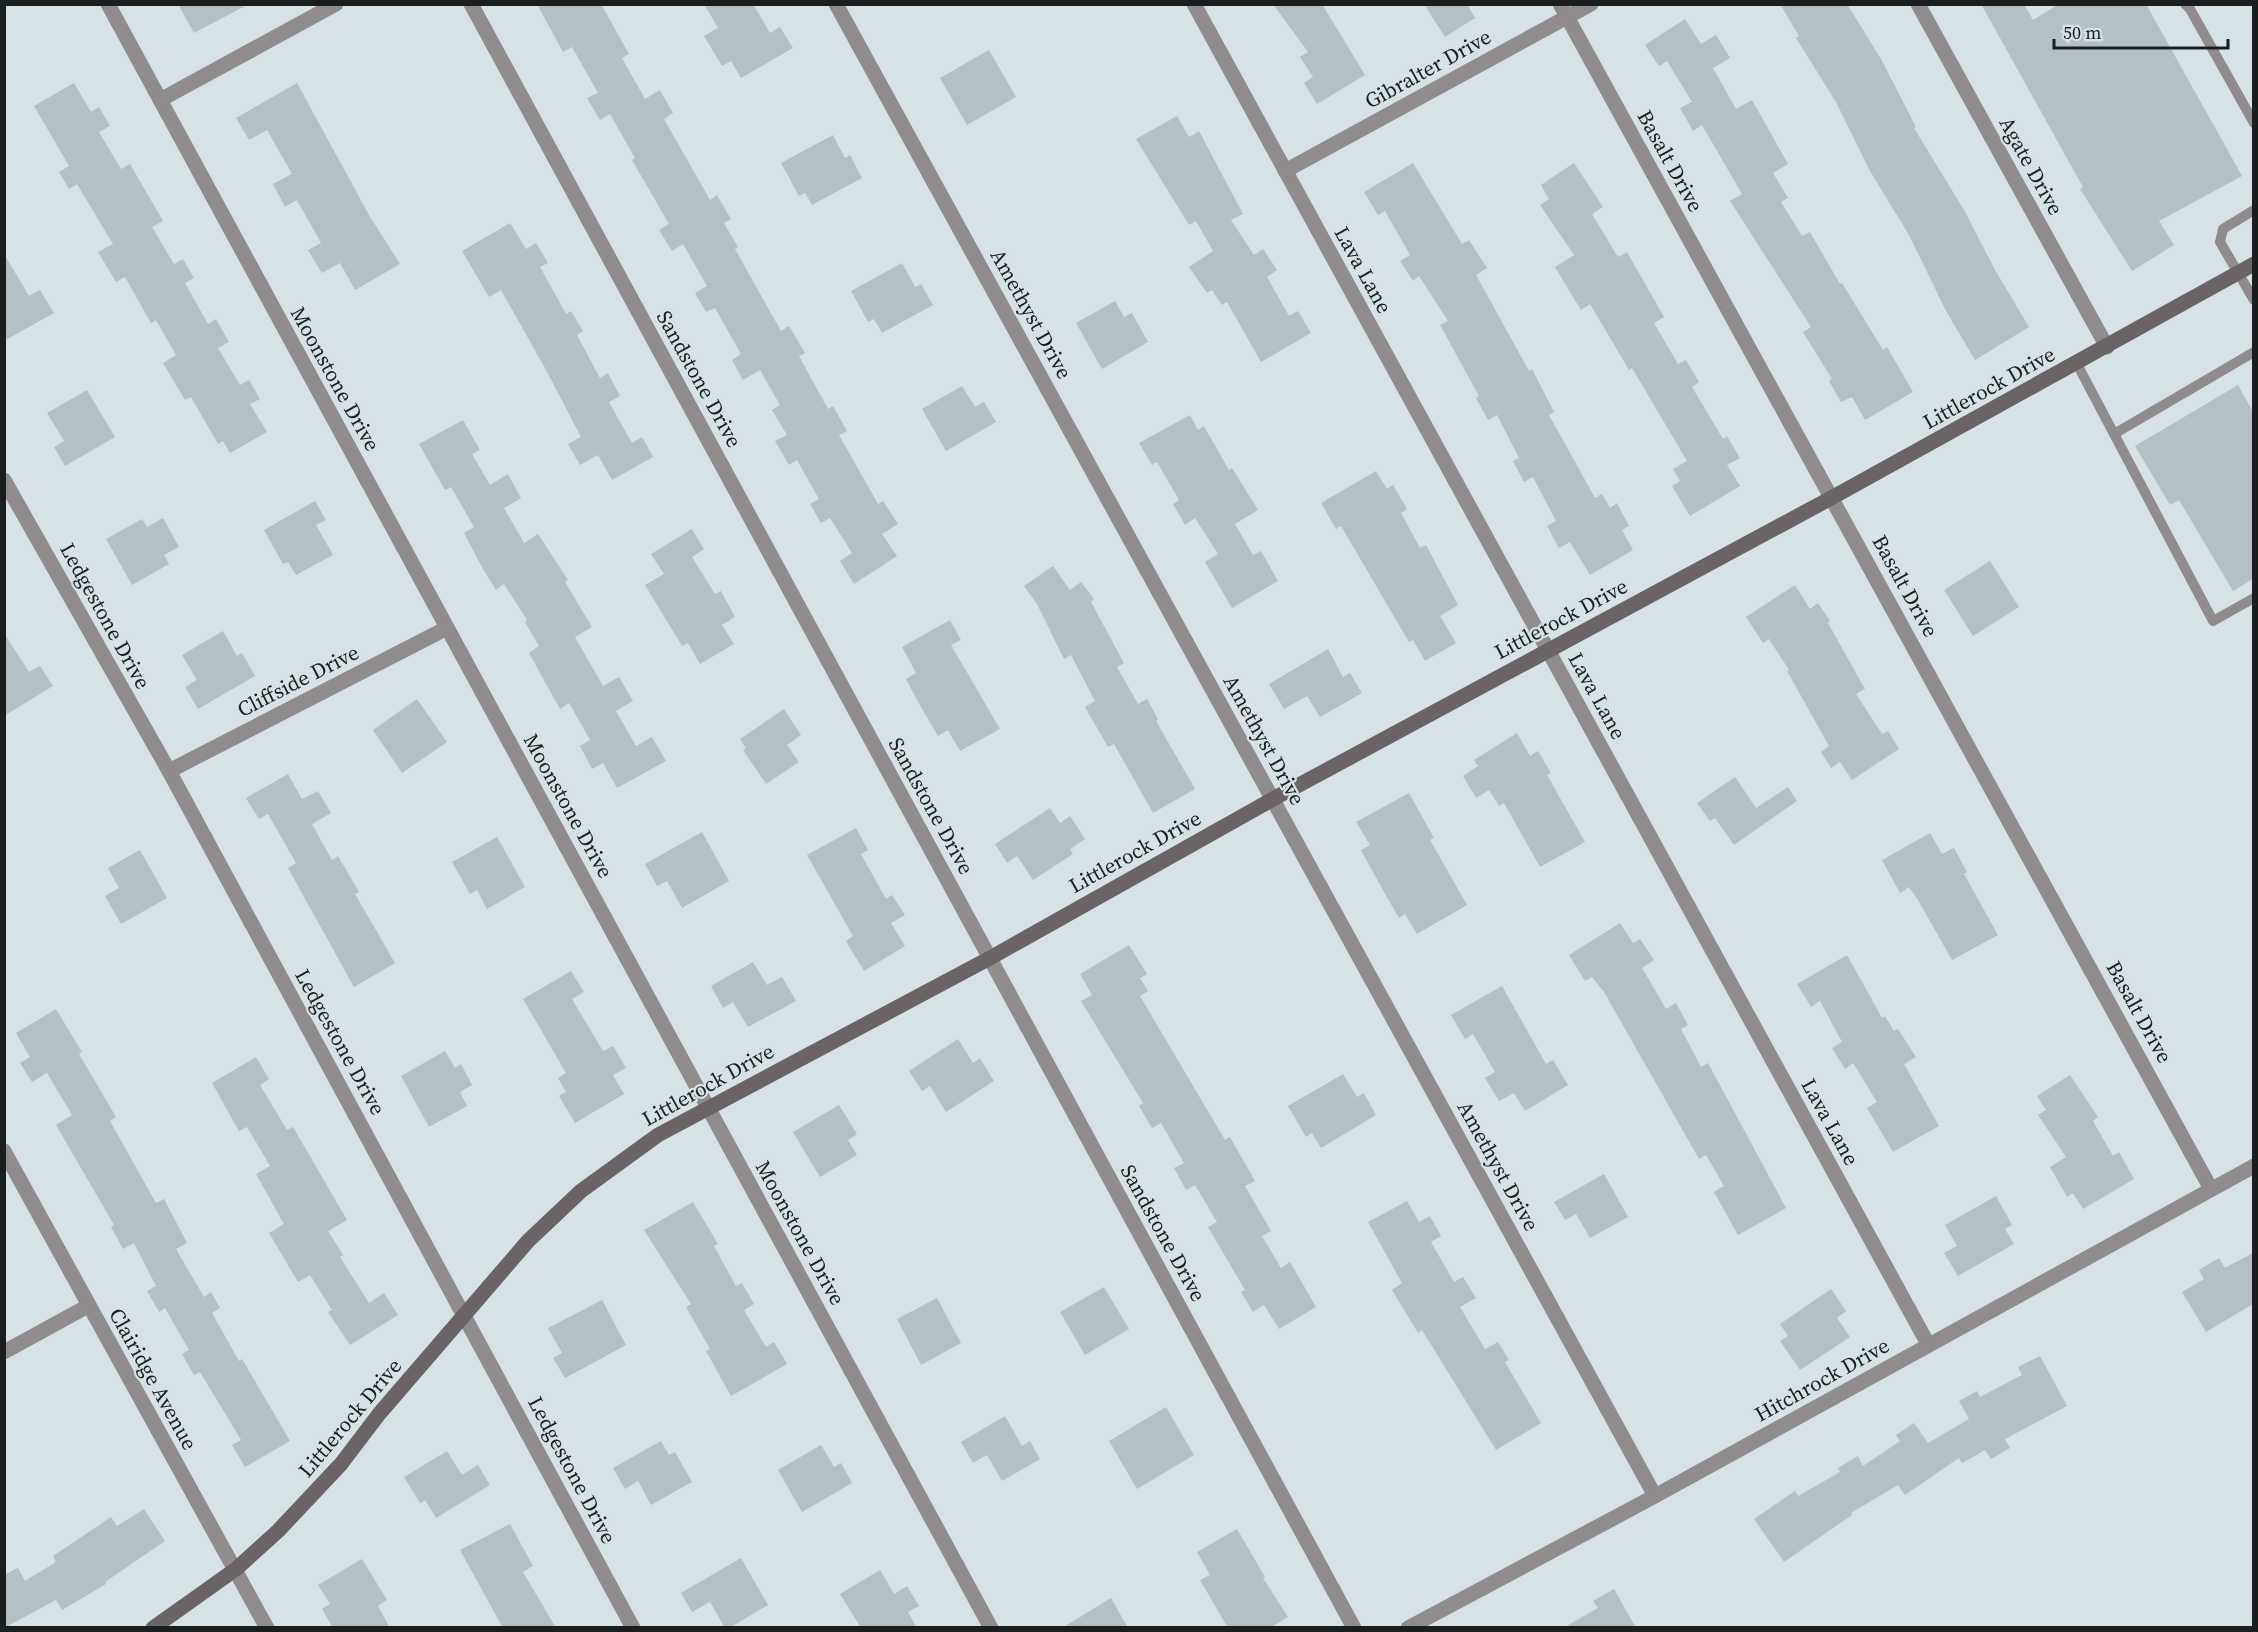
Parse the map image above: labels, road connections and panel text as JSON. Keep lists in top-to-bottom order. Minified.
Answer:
{"streets":{"street":["Gibralter Drive","Basalt Drive","Agate Drive","Lava Lane","Amethyst Drive","Moonstone Drive","Sandstone Drive","Littlerock Drive","Ledgestone Drive","Cliffside Drive","Clairidge Avenue","Hitchrock Drive"]},"crossings":[["Gibralter Drive","Basalt Drive"],["Gibralter Drive","Lava Lane"],["Basalt Drive","Littlerock Drive"],["Basalt Drive","Hitchrock Drive"],["Agate Drive","Littlerock Drive"],["Lava Lane","Littlerock Drive"],["Lava Lane","Hitchrock Drive"],["Amethyst Drive","Littlerock Drive"],["Amethyst Drive","Hitchrock Drive"],["Moonstone Drive","Littlerock Drive"],["Moonstone Drive","Cliffside Drive"],["Sandstone Drive","Littlerock Drive"],["Littlerock Drive","Ledgestone Drive"],["Littlerock Drive","Clairidge Avenue"],["Ledgestone Drive","Cliffside Drive"]],"scale_bar":"50 m"}
